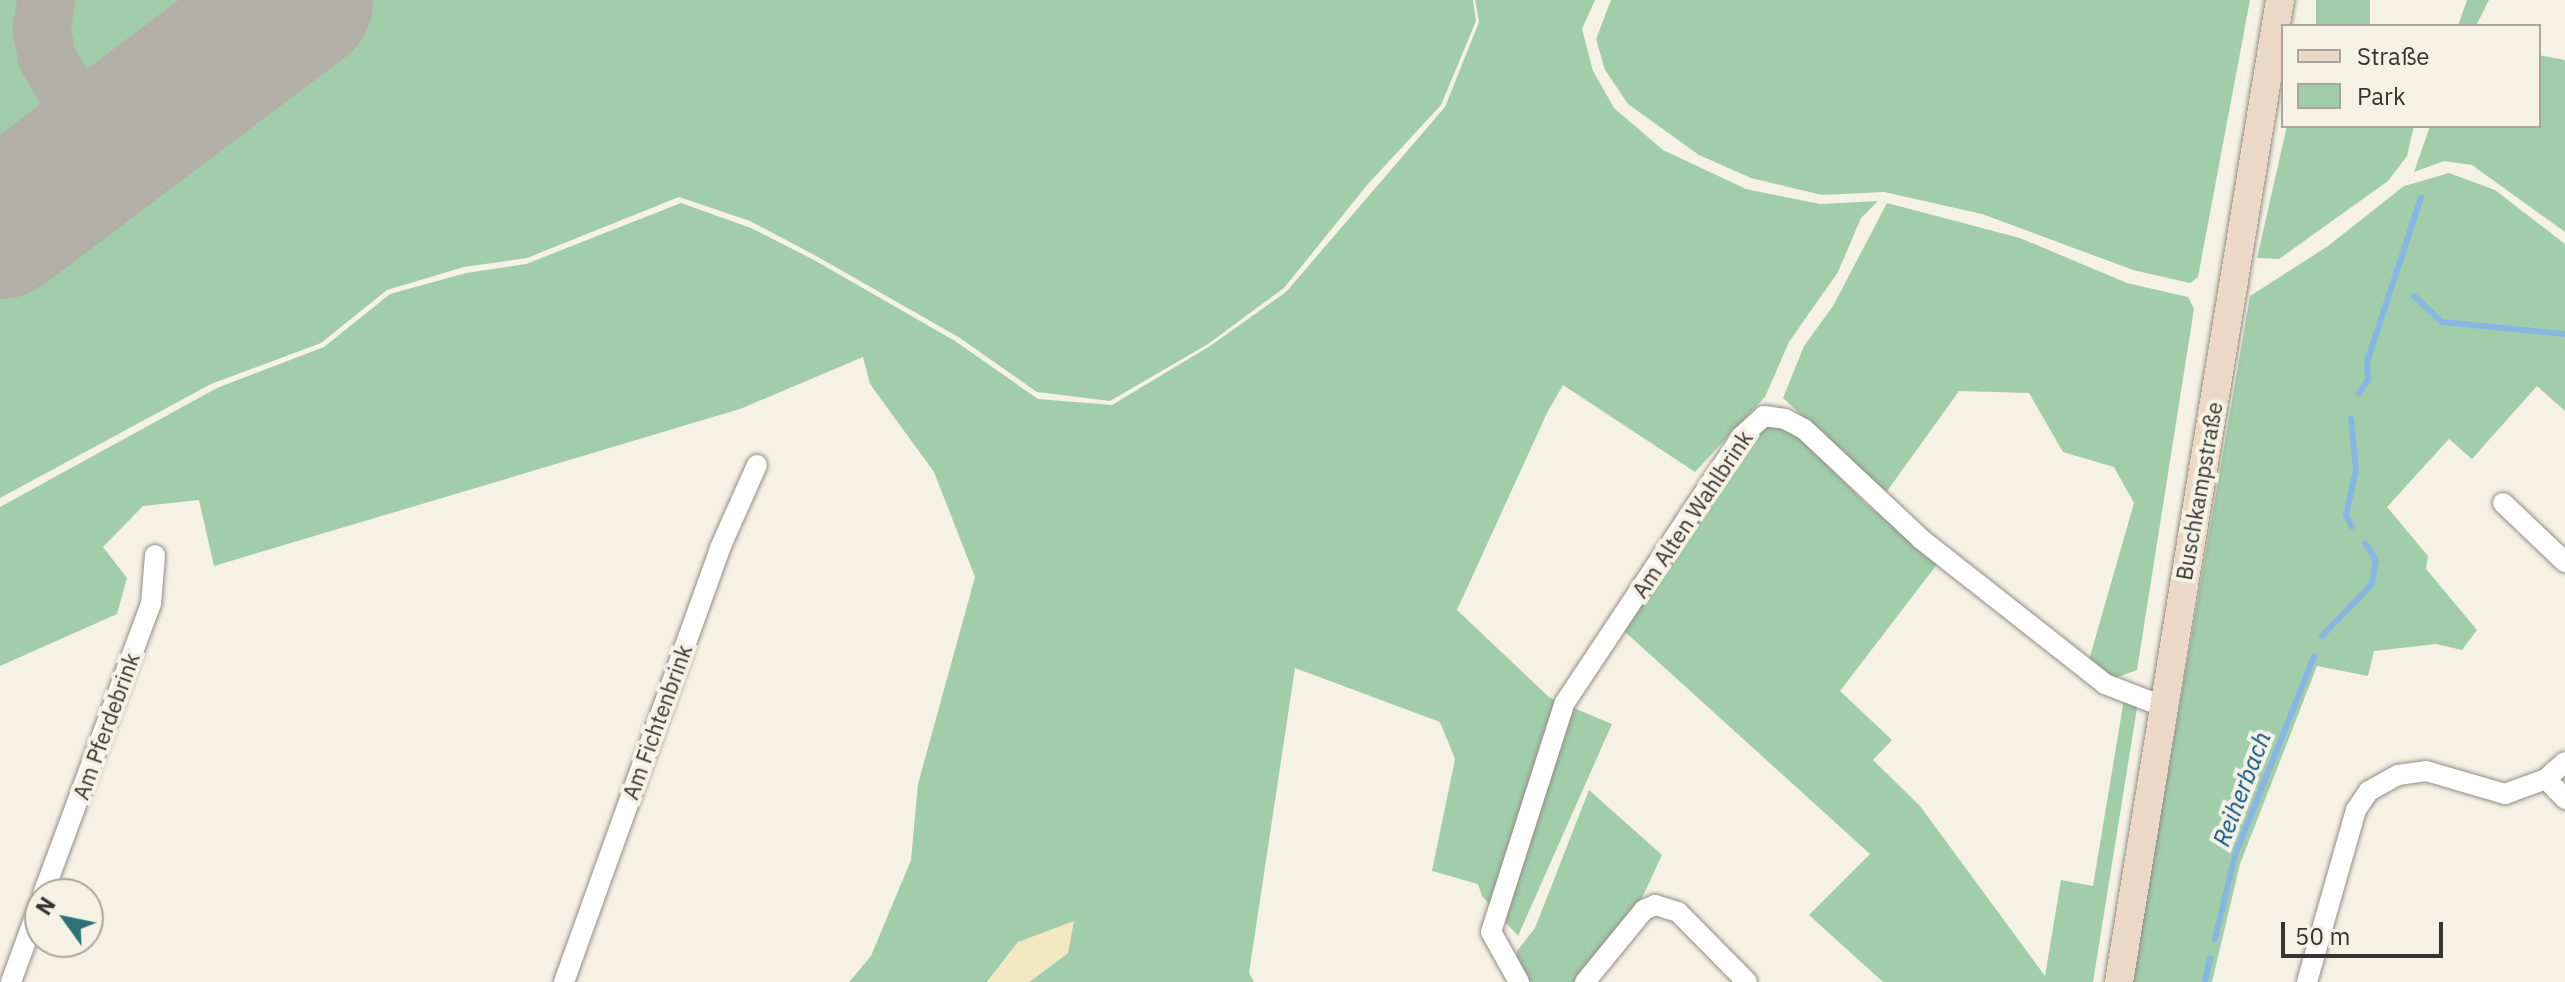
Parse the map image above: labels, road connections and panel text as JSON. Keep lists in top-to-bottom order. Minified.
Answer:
{"streets":{"main road":["Buschkampstraße"],"street":["Am Alten Wahlbrink","Am Fichtenbrink","Am Pferdebrink"]},"crossings":[["Buschkampstraße","Am Alten Wahlbrink"]],"water":["Reiherbach"],"legend":["Straße","Park"],"scale_bar":"50 m","north":"top left"}
